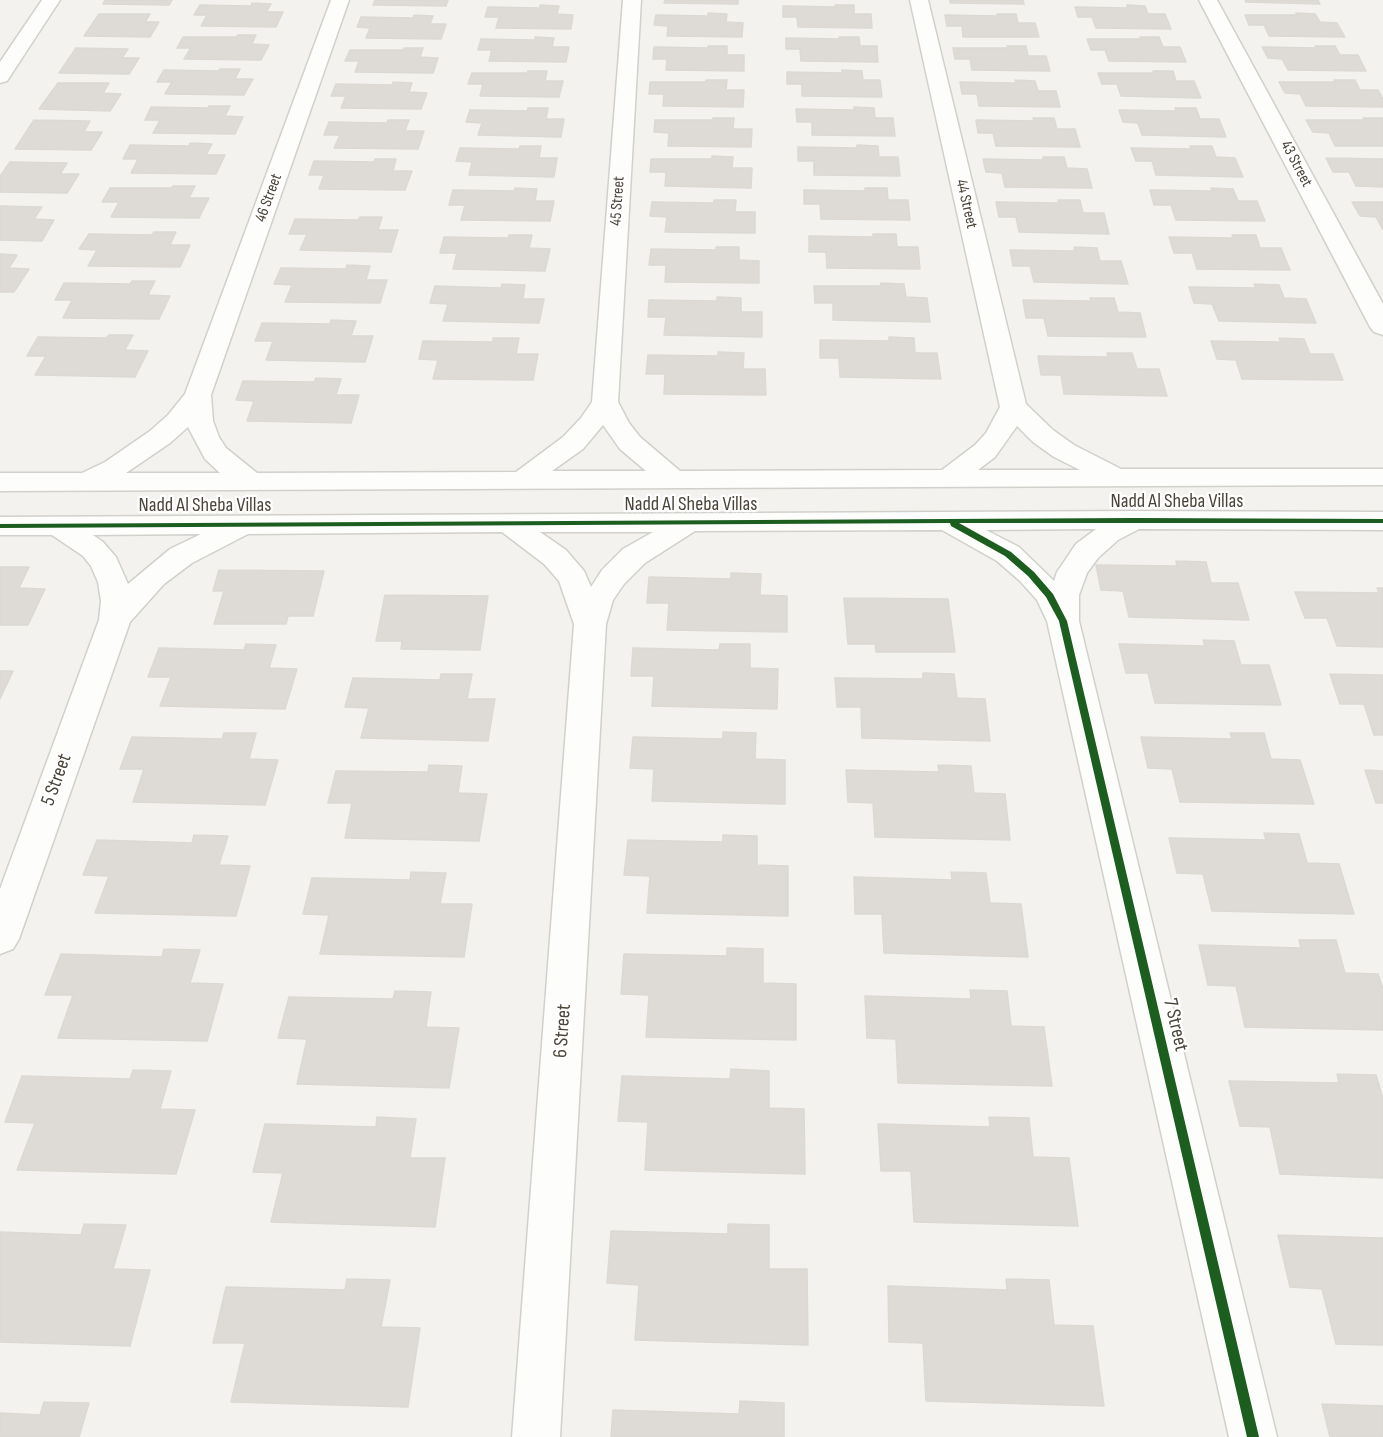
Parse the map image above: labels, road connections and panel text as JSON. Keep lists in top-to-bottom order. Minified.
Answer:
{"streets":{"street":["43 Street","46 Street","45 Street","44 Street","Nadd Al Sheba Villas","5 Street","7 Street","6 Street"]}}
